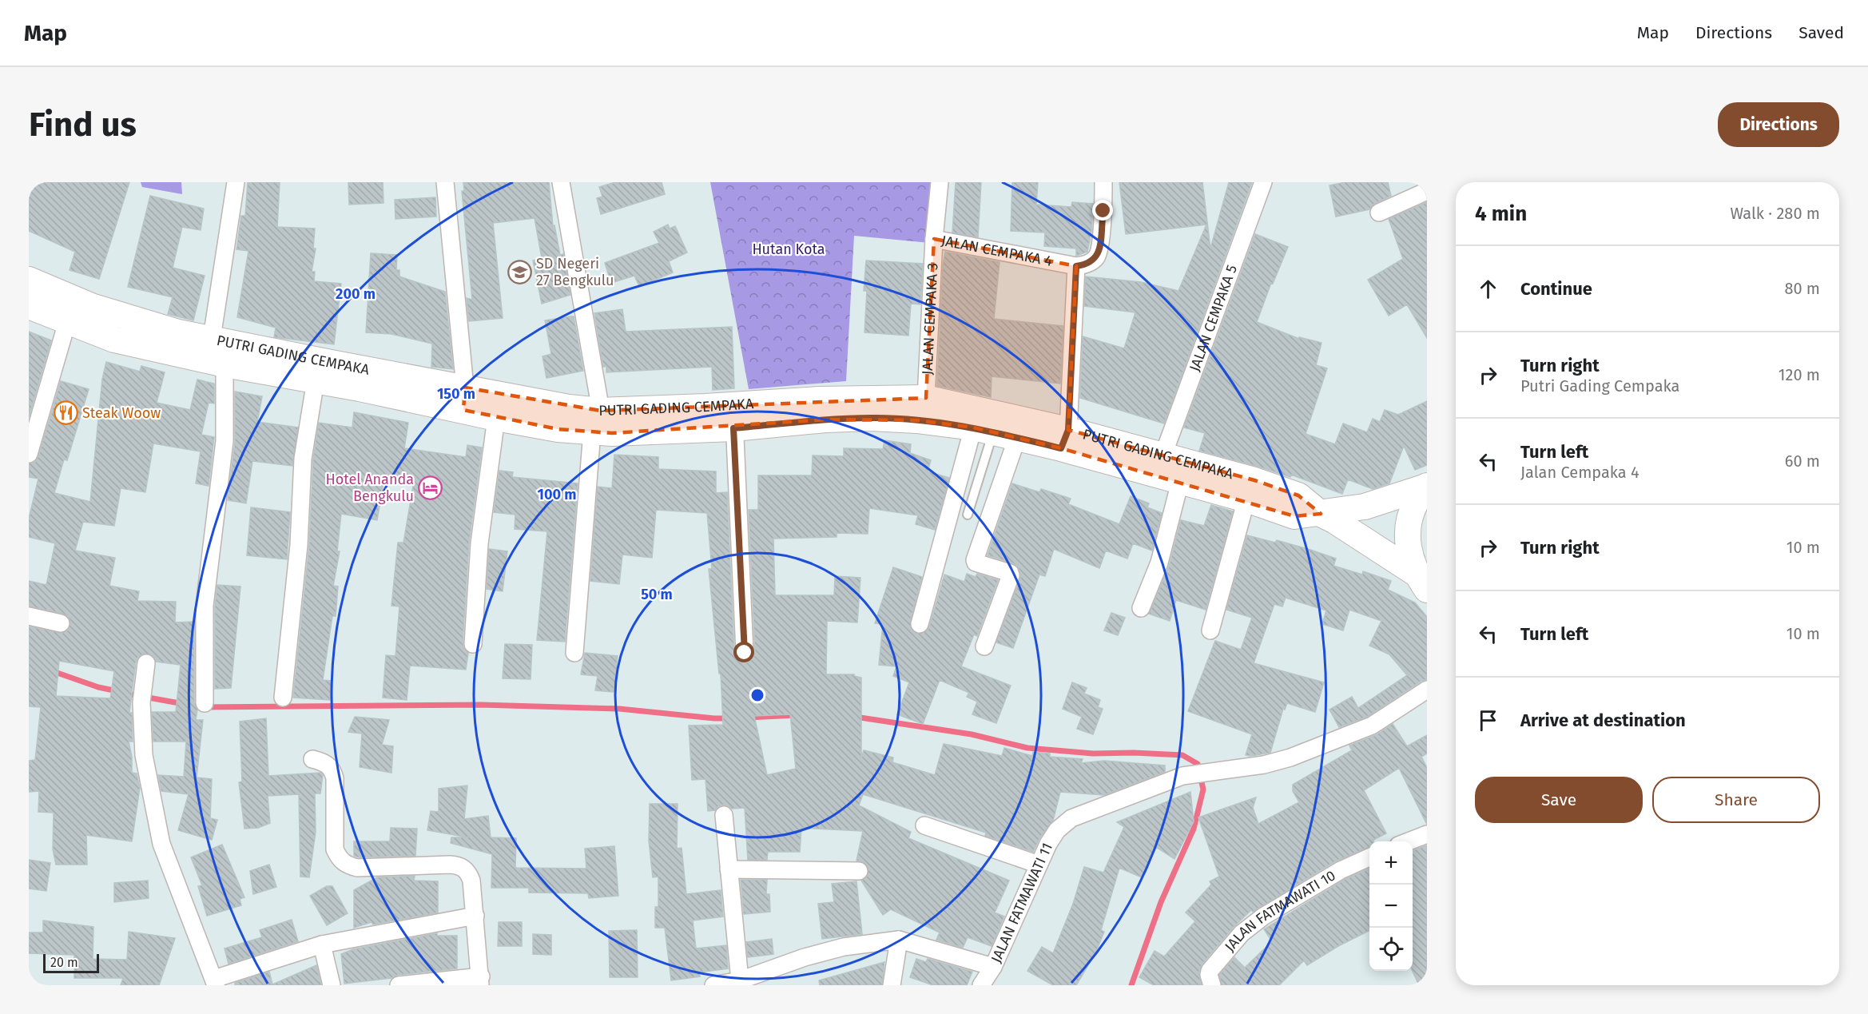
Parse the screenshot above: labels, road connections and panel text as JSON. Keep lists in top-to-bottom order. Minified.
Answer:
{"streets":{"street":["JALAN CEMPAKA 4","JALAN CEMPAKA 3","JALAN CEMPAKA 5","PUTRI GADING CEMPAKA","JALAN FATMAWATI 11","JALAN FATMAWATI 10"]},"crossings":[["JALAN CEMPAKA 4","JALAN CEMPAKA 3"],["JALAN CEMPAKA 3","PUTRI GADING CEMPAKA"],["JALAN CEMPAKA 5","PUTRI GADING CEMPAKA"]],"parks":["Hutan Kota"],"places":{"school or university":["SD Negeri 27 Bengkulu"],"restaurant":["Steak Woow"],"hotel":["Hotel Ananda Bengkulu"]},"scale_bar":"20 m","page":{"header":"Map","nav":["Map","Directions","Saved"],"buttons":["Directions",["Save","Share"]],"title":"Find us","heading":["4 min","Walk · 280 m"],"list":[["Continue","80 m"],["Turn right","Putri Gading Cempaka","120 m"],["Turn left","Jalan Cempaka 4","60 m"],["Turn right","10 m"],["Turn left","10 m"],"Arrive at destination"],"map_buttons":["+","−"],"scale":"20 m"},"rings":["200 m","150 m","100 m","50 m"]}
